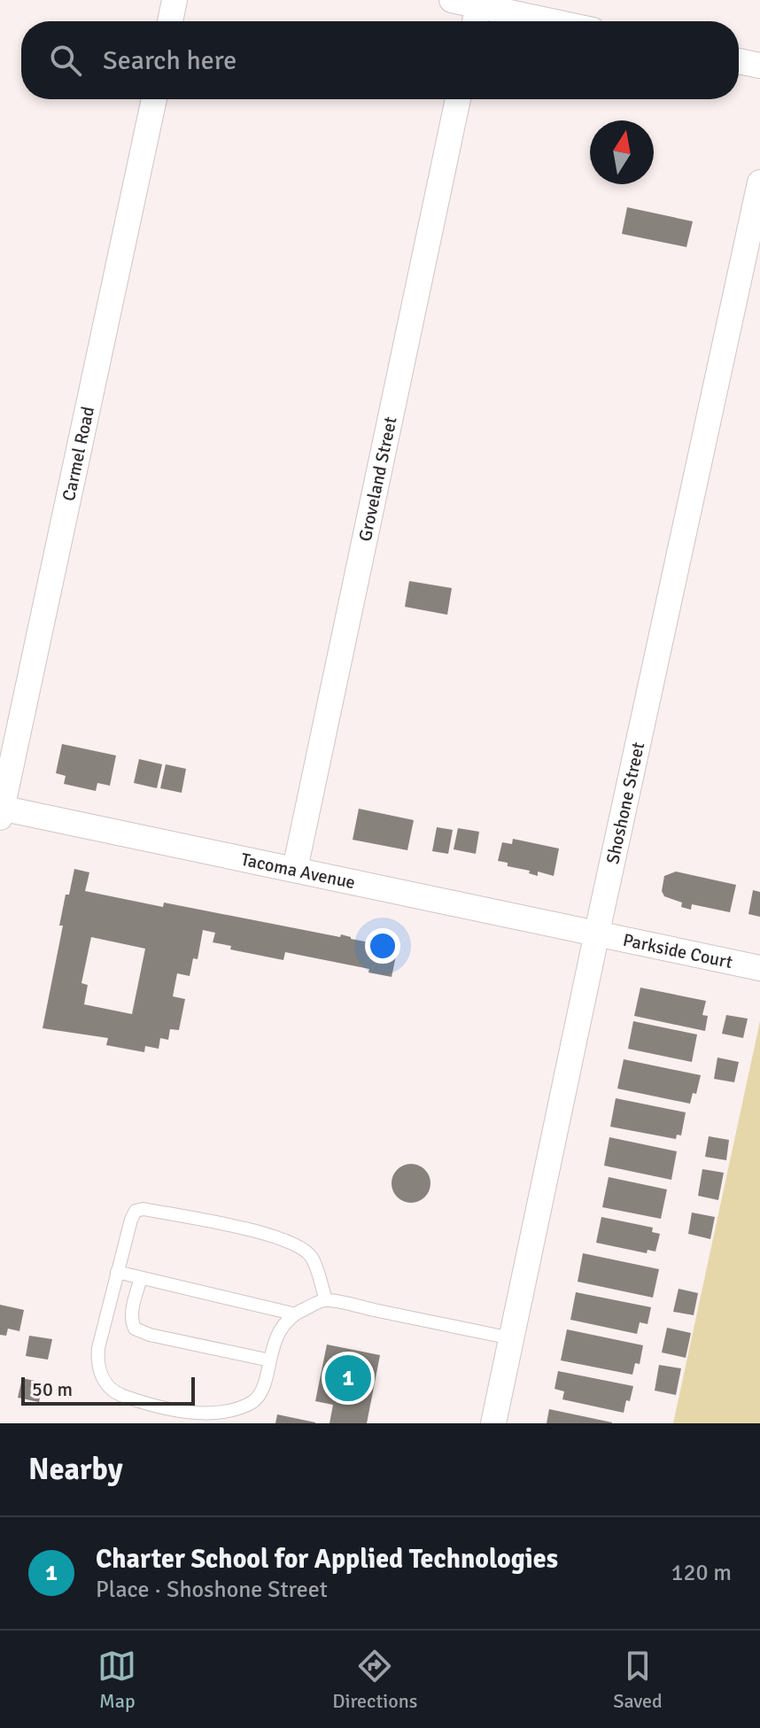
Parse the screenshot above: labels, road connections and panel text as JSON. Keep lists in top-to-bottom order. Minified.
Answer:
{"streets":{"street":["Carmel Road","Groveland Street","Shoshone Street","Tacoma Avenue","Parkside Court"]},"crossings":[["Carmel Road","Tacoma Avenue"],["Groveland Street","Tacoma Avenue"],["Shoshone Street","Tacoma Avenue"],["Shoshone Street","Parkside Court"],["Tacoma Avenue","Parkside Court"]],"scale_bar":"50 m","north":"top","page":{"search":"Search here","pins":"1","scale":"50 m","heading":"Nearby","list":[{"mark":"1","name":"Charter School for Applied Technologies","note":"Place · Shoshone Street","value":"120 m"}],"nav":["Map","Directions","Saved"]}}
